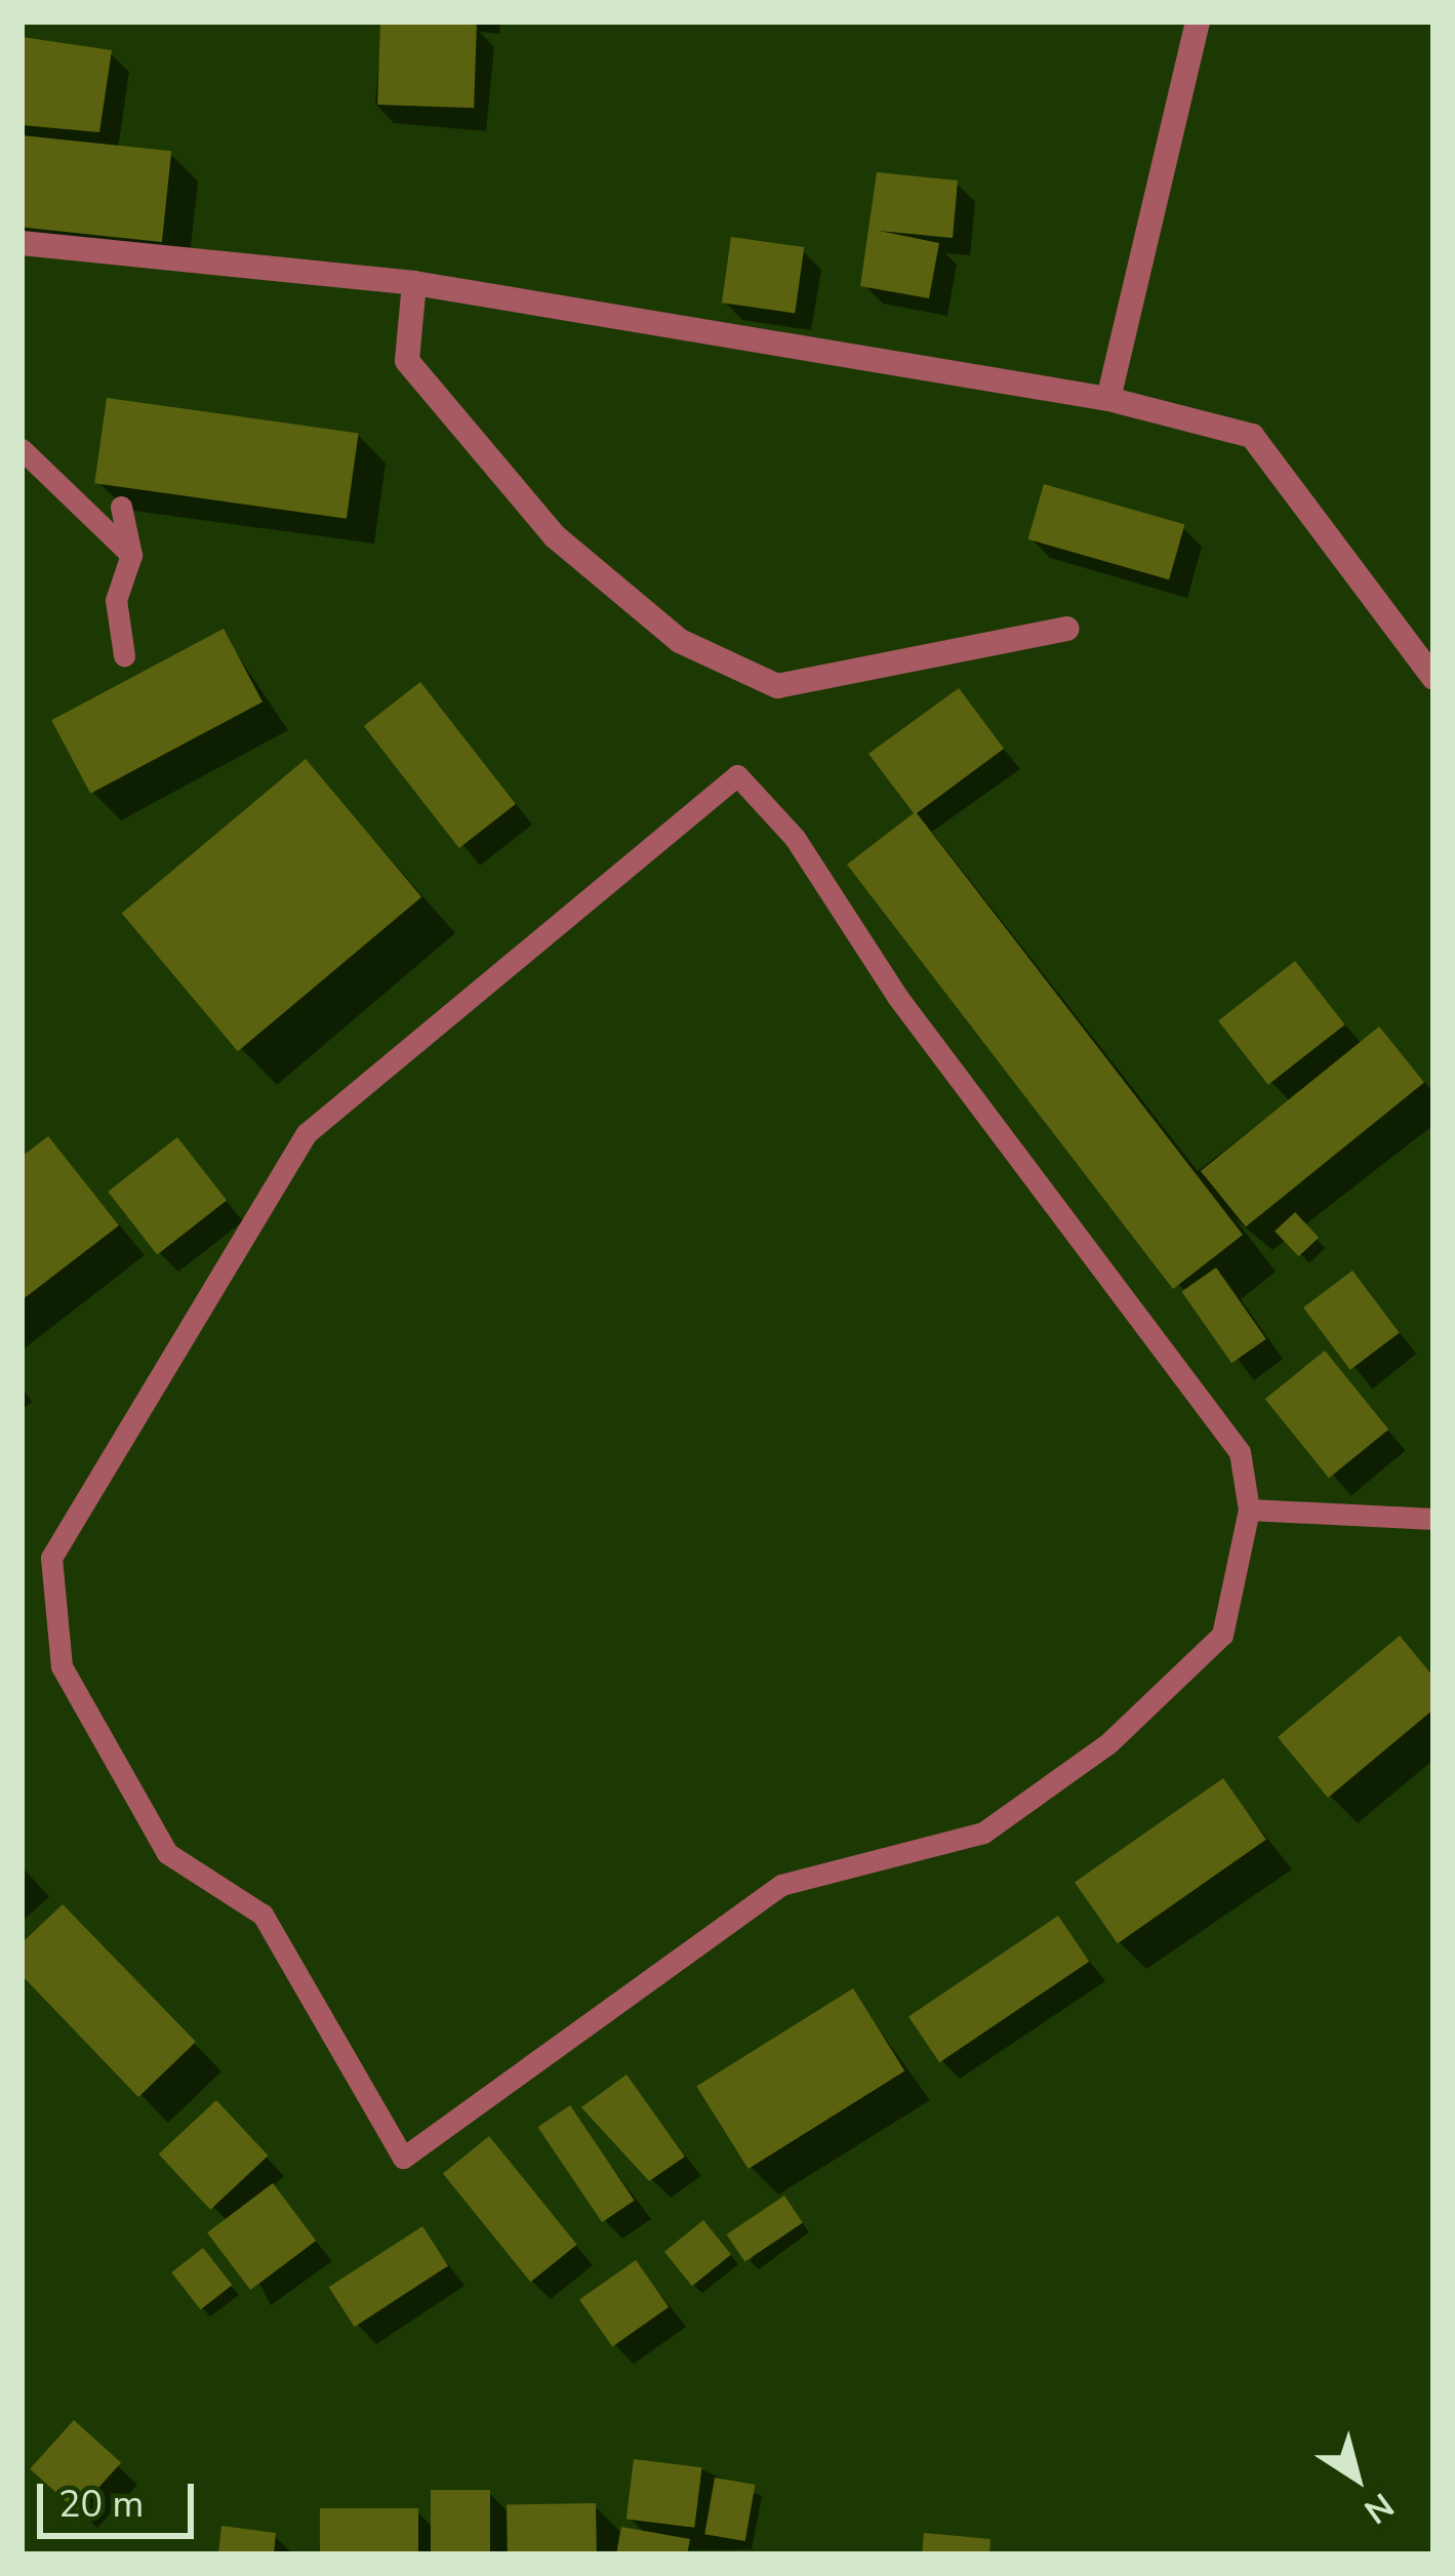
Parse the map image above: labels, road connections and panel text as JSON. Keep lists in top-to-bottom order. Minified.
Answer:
{"scale_bar":"20 m","north":"bottom right"}
